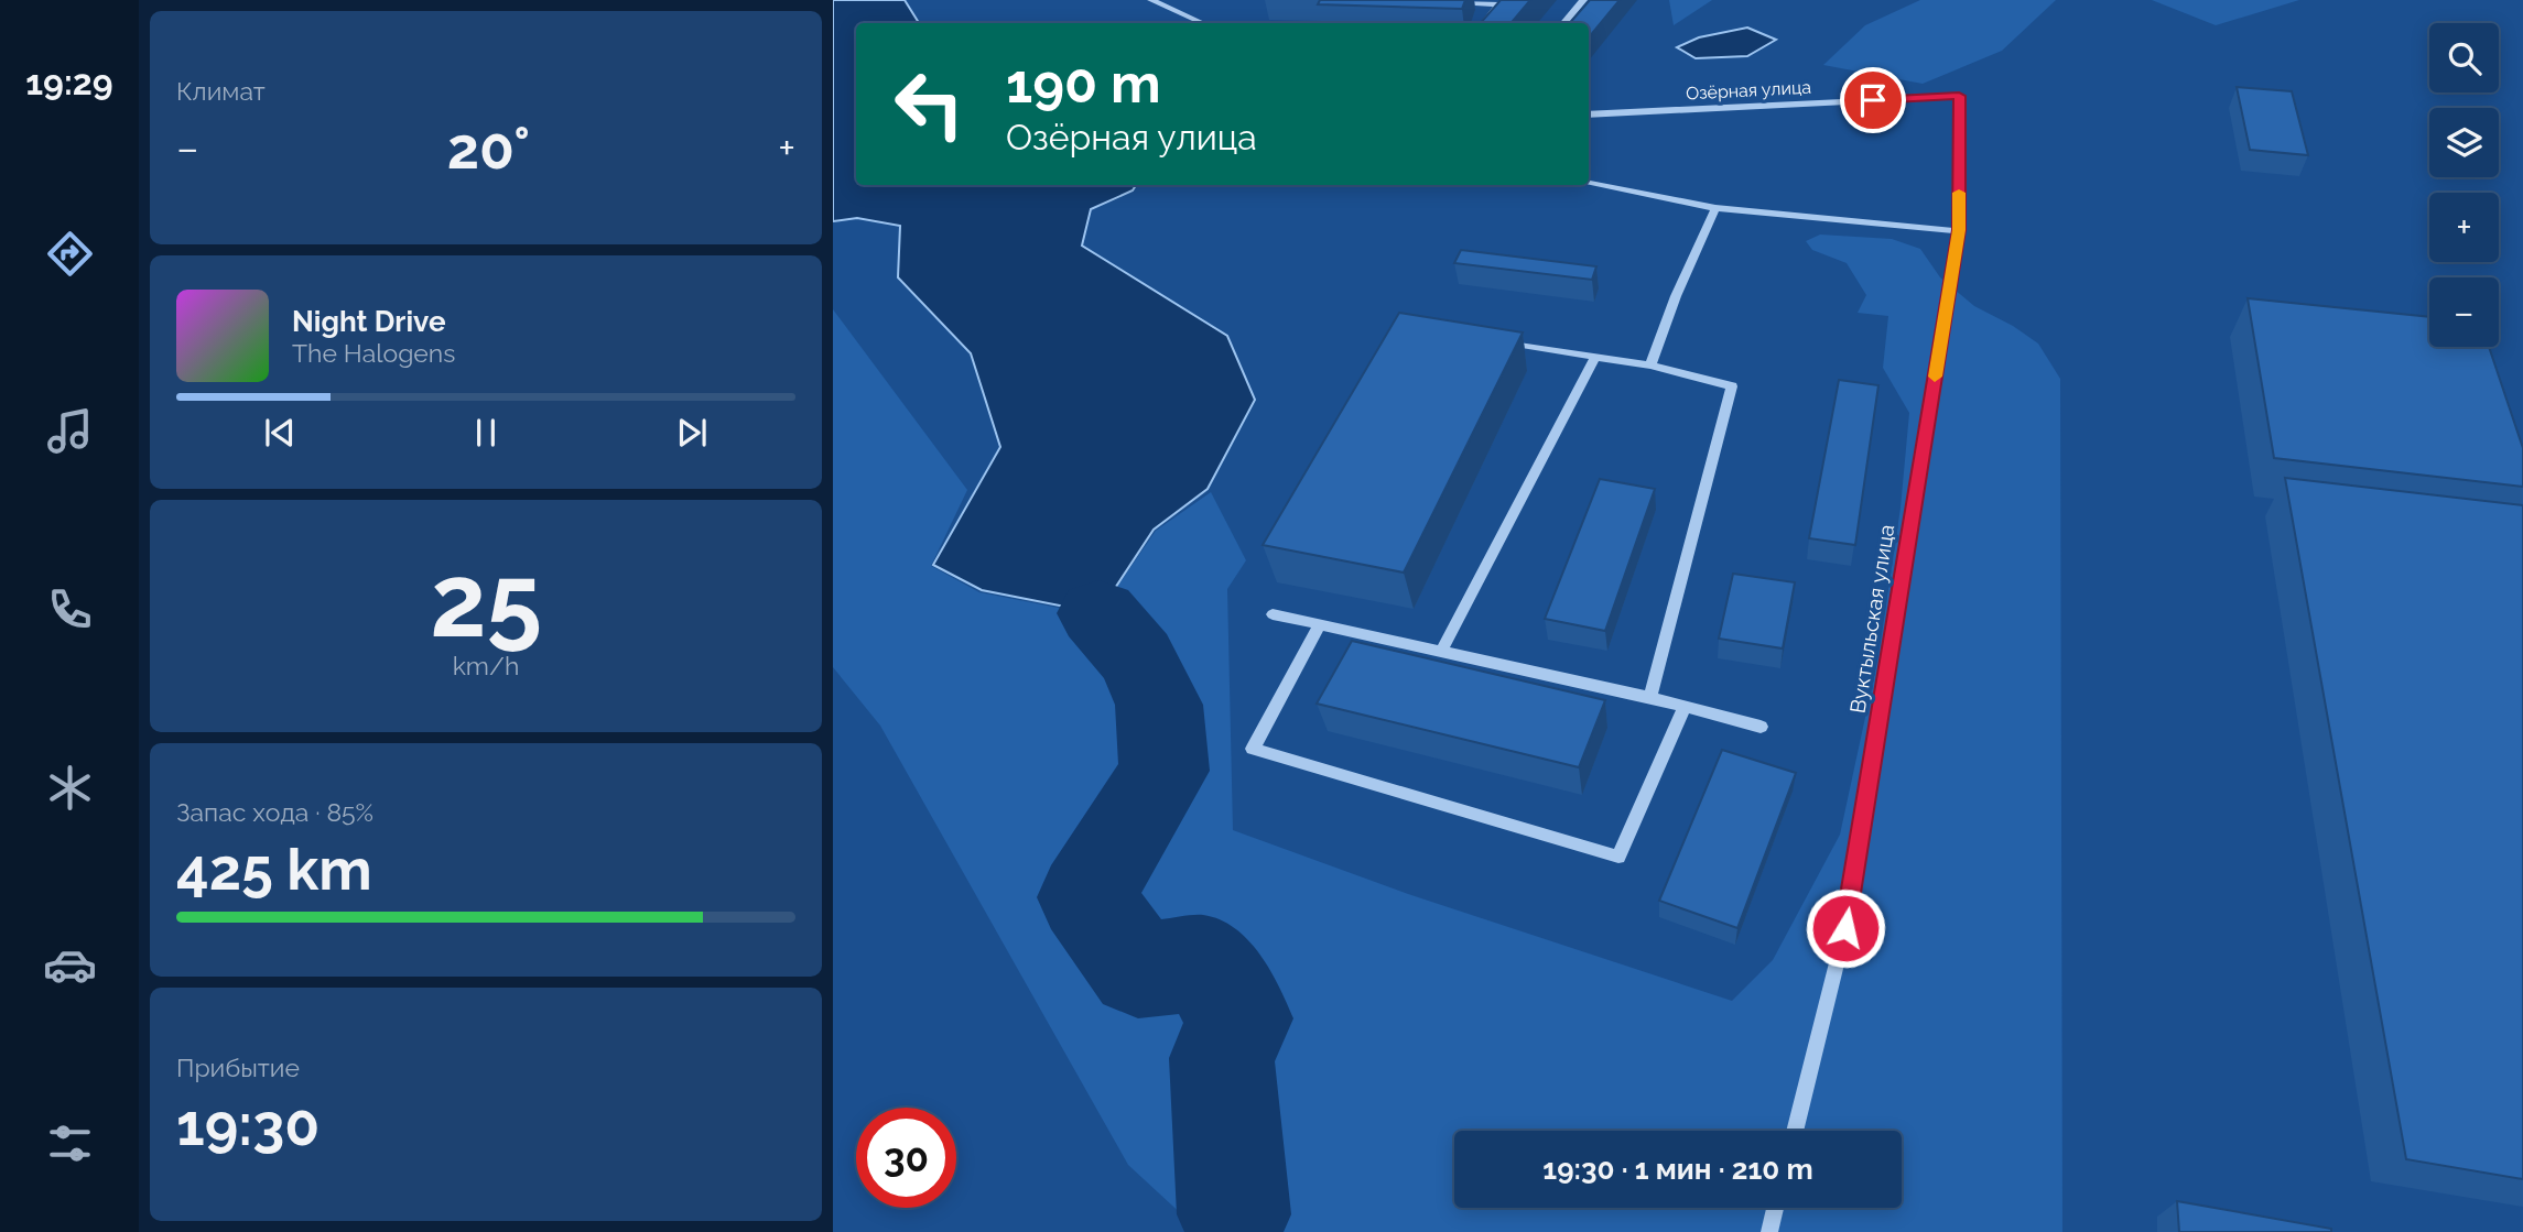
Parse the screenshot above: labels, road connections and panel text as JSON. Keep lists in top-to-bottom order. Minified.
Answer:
{"streets":{"street":["Озёрная улица","Вуктыльская улица"]},"crossings":[["Озёрная улица","Вуктыльская улица"]],"page":{"tabs":"19:29","tile":["Климат",["25","km/h"],["Запас хода · 85%","425 km"],["Прибытие","19:30"]],"map_buttons":["+","−"],"turn":["190 m","Озёрная улица"],"heat":["−","20°","+"],"song":["Night Drive","The Halogens"],"limit":"30","trip":"19:30 · 1 мин · 210 m"}}
